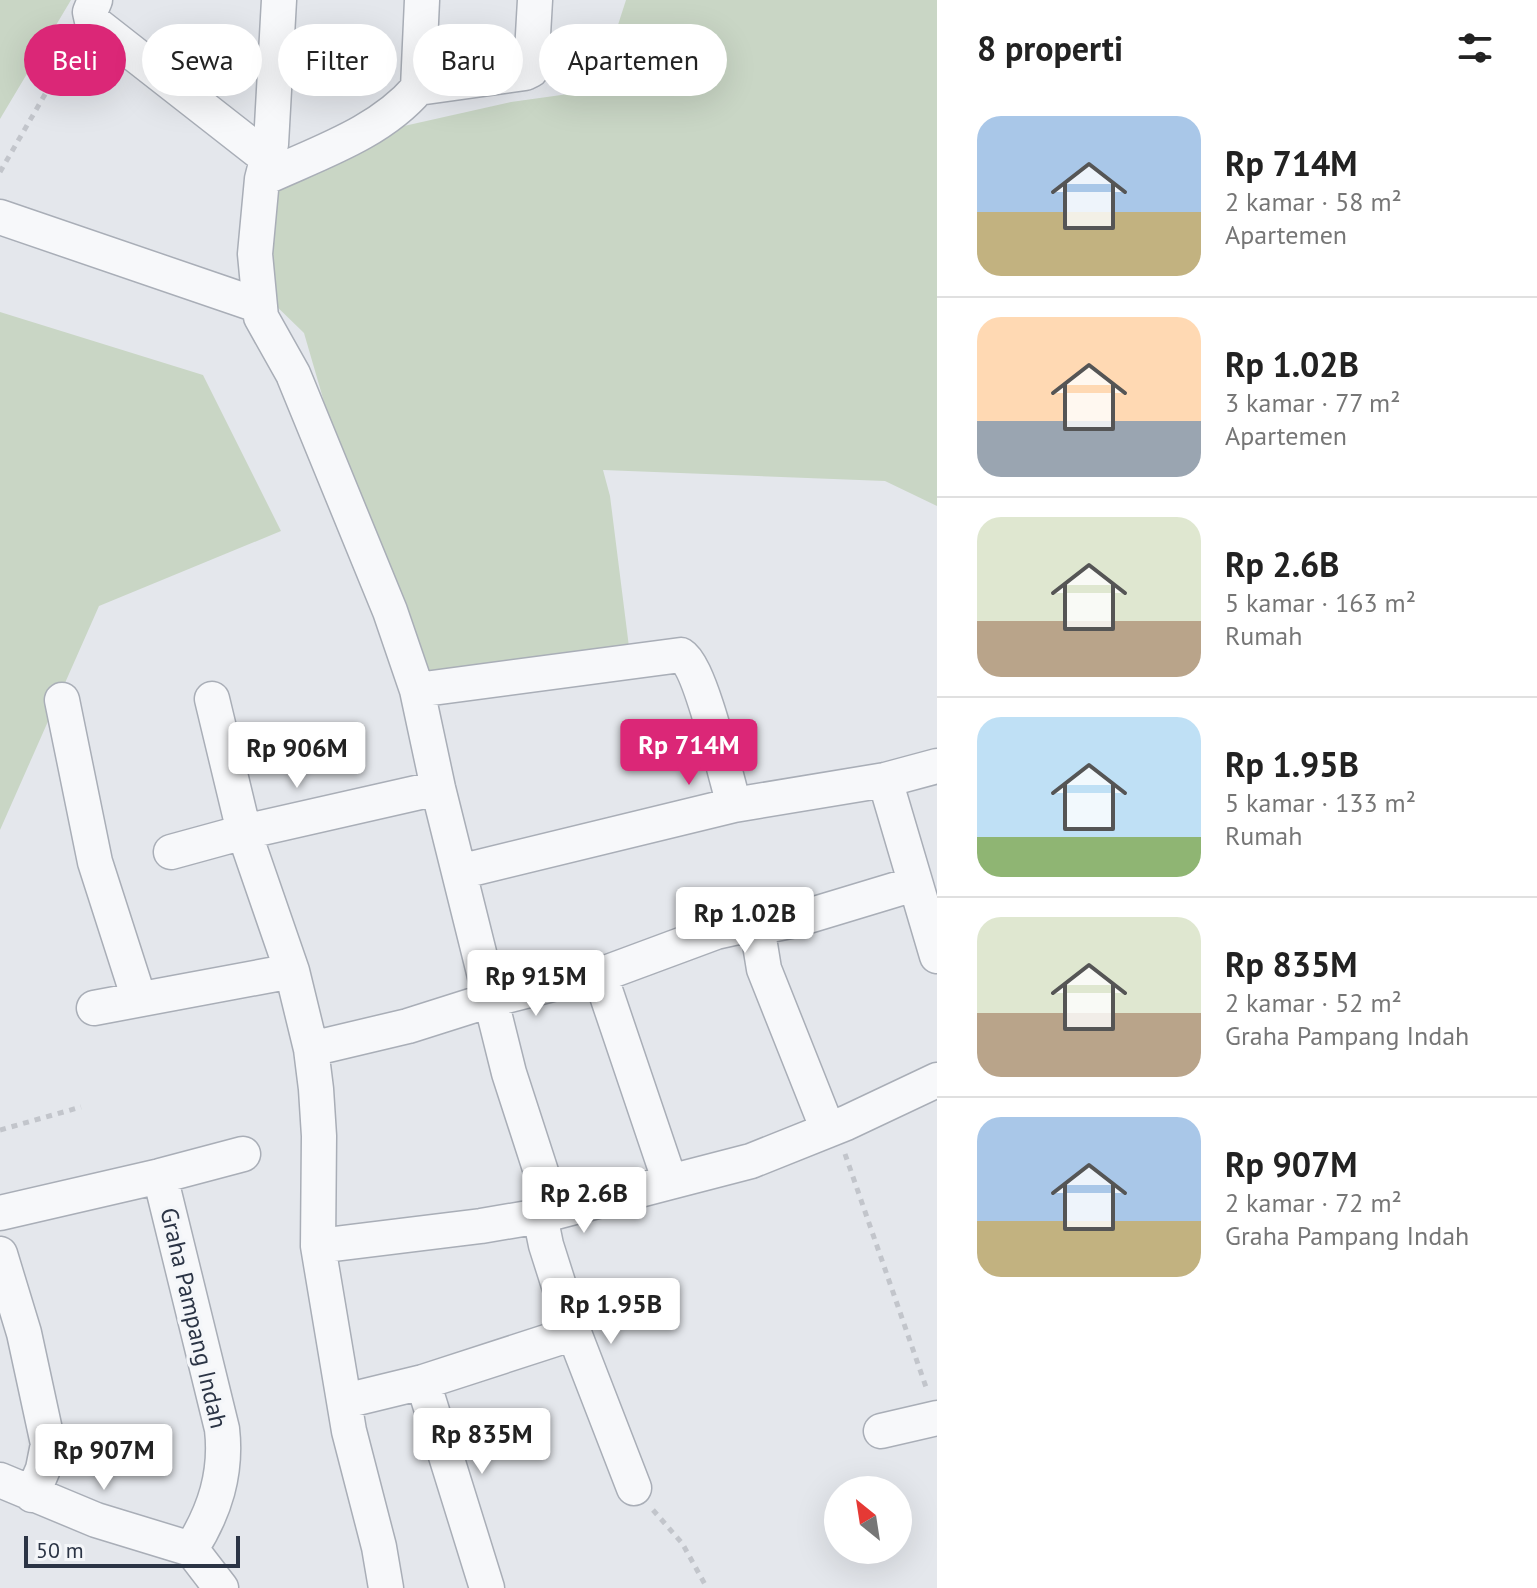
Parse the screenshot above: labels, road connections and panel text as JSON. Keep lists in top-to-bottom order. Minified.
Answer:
{"streets":{"street":["Graha Pampang Indah"]},"scale_bar":"50 m","north":"top left","page":{"heading":"8 properti","chip":["Beli","Sewa","Filter","Baru","Apartemen"],"list":[{"name":"Rp 714M","note":"2 kamar · 58 m² · Apartemen"},{"name":"Rp 1.02B","note":"3 kamar · 77 m² · Apartemen"},{"name":"Rp 2.6B","note":"5 kamar · 163 m² · Rumah"},{"name":"Rp 1.95B","note":"5 kamar · 133 m² · Rumah"},{"name":"Rp 835M","note":"2 kamar · 52 m² · Graha Pampang Indah"},{"name":"Rp 907M","note":"2 kamar · 72 m² · Graha Pampang Indah"}],"price":["Rp 714M","Rp 906M","Rp 1.02B","Rp 915M","Rp 2.6B","Rp 1.95B","Rp 835M","Rp 907M"],"scale":"50 m"}}
